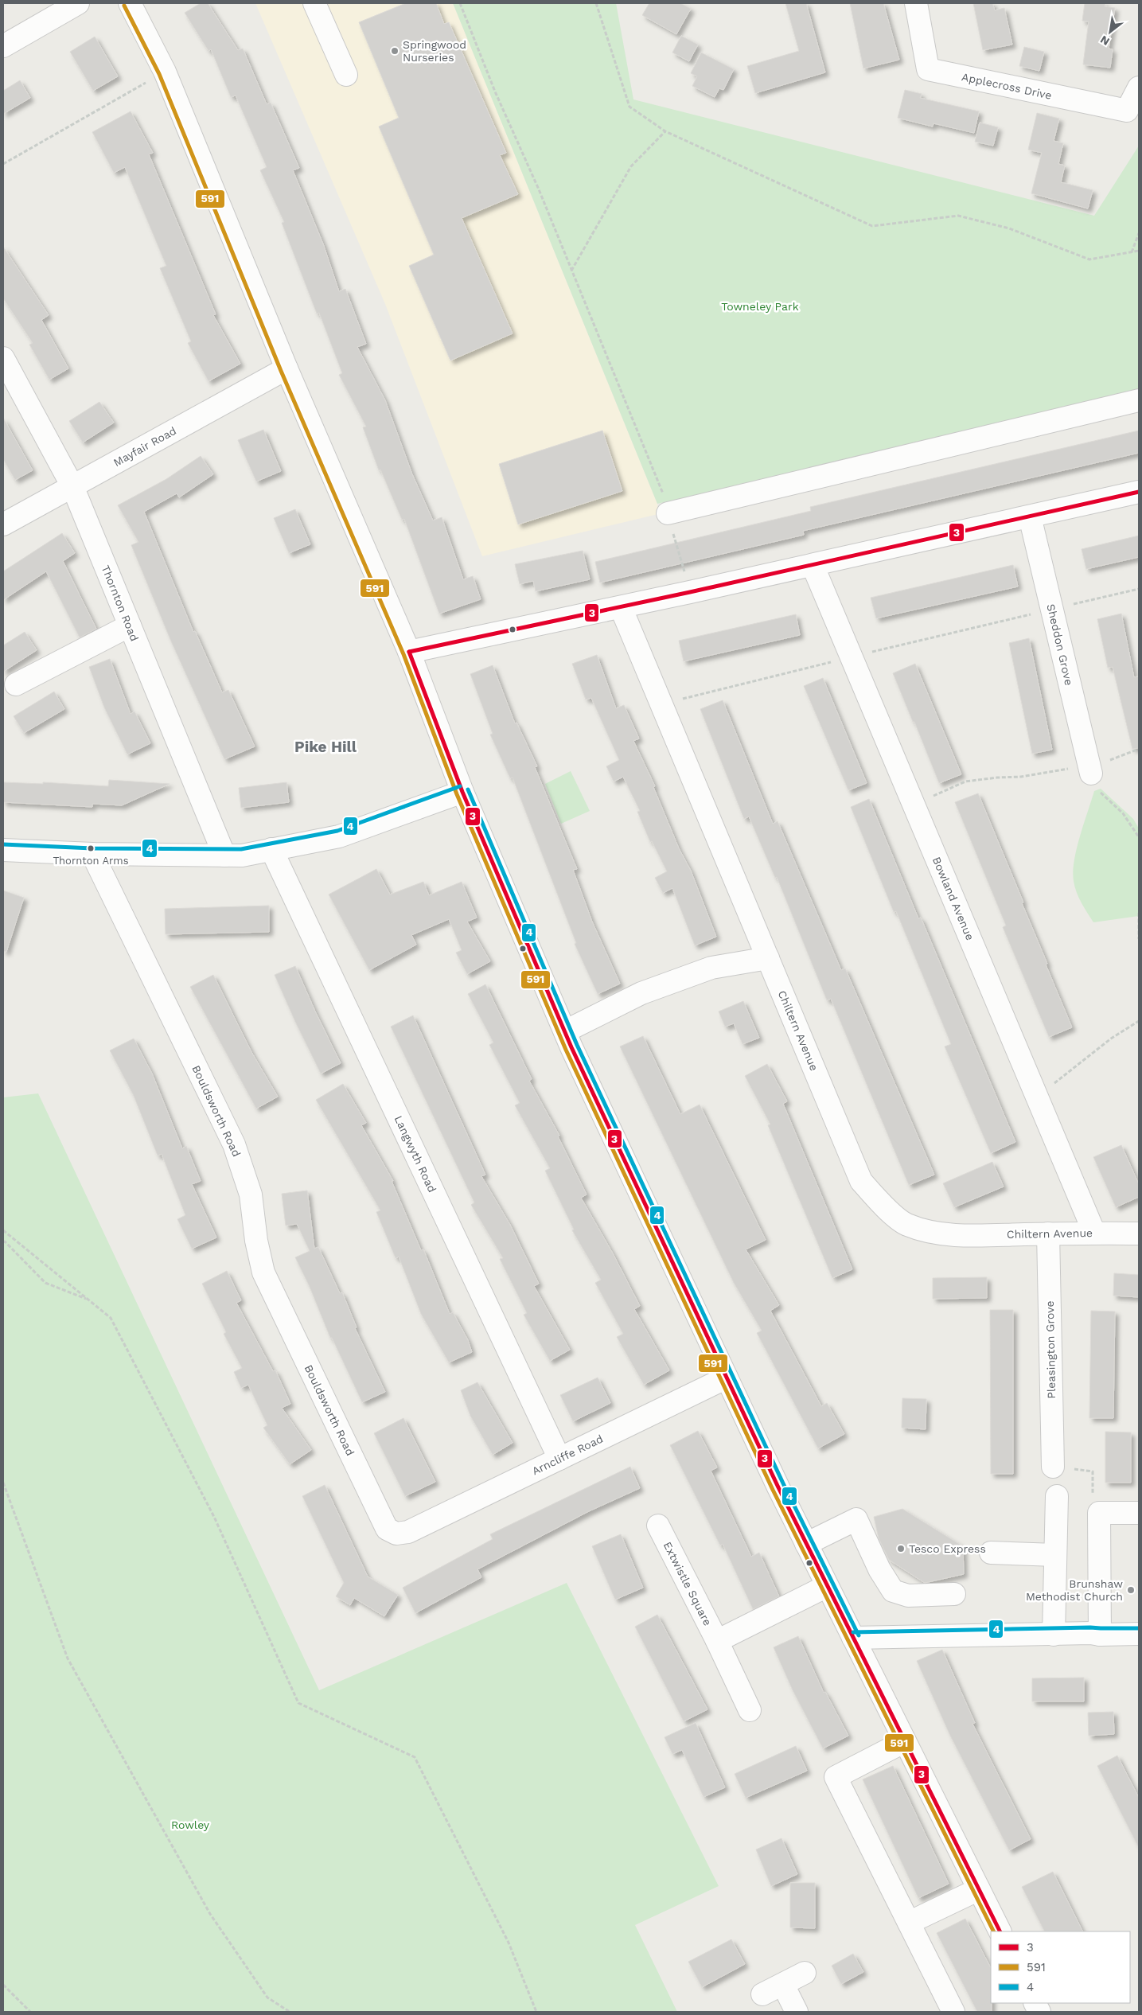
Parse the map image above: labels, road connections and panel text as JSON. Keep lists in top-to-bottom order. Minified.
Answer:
{"streets":{"street":["Applecross Drive","Mayfair Road","Thornton Road","Sheddon Grove","Bowland Avenue","Chiltern Avenue","Bouldsworth Road","Langwyth Road","Pleasington Grove","Arncliffe Road","Extwistle Square"]},"crossings":[["Mayfair Road","Thornton Road"],["Bowland Avenue","Chiltern Avenue"],["Chiltern Avenue","Pleasington Grove"],["Bouldsworth Road","Arncliffe Road"],["Langwyth Road","Arncliffe Road"]],"districts":["Pike Hill"],"parks":["Towneley Park","Rowley"],"places":["Springwood Nurseries","Thornton Arms","Tesco Express","Brunshaw Methodist Church"],"lines":["transit line 591","transit line 3","transit line 4"],"legend":["3","591","4"],"north":"bottom left"}
